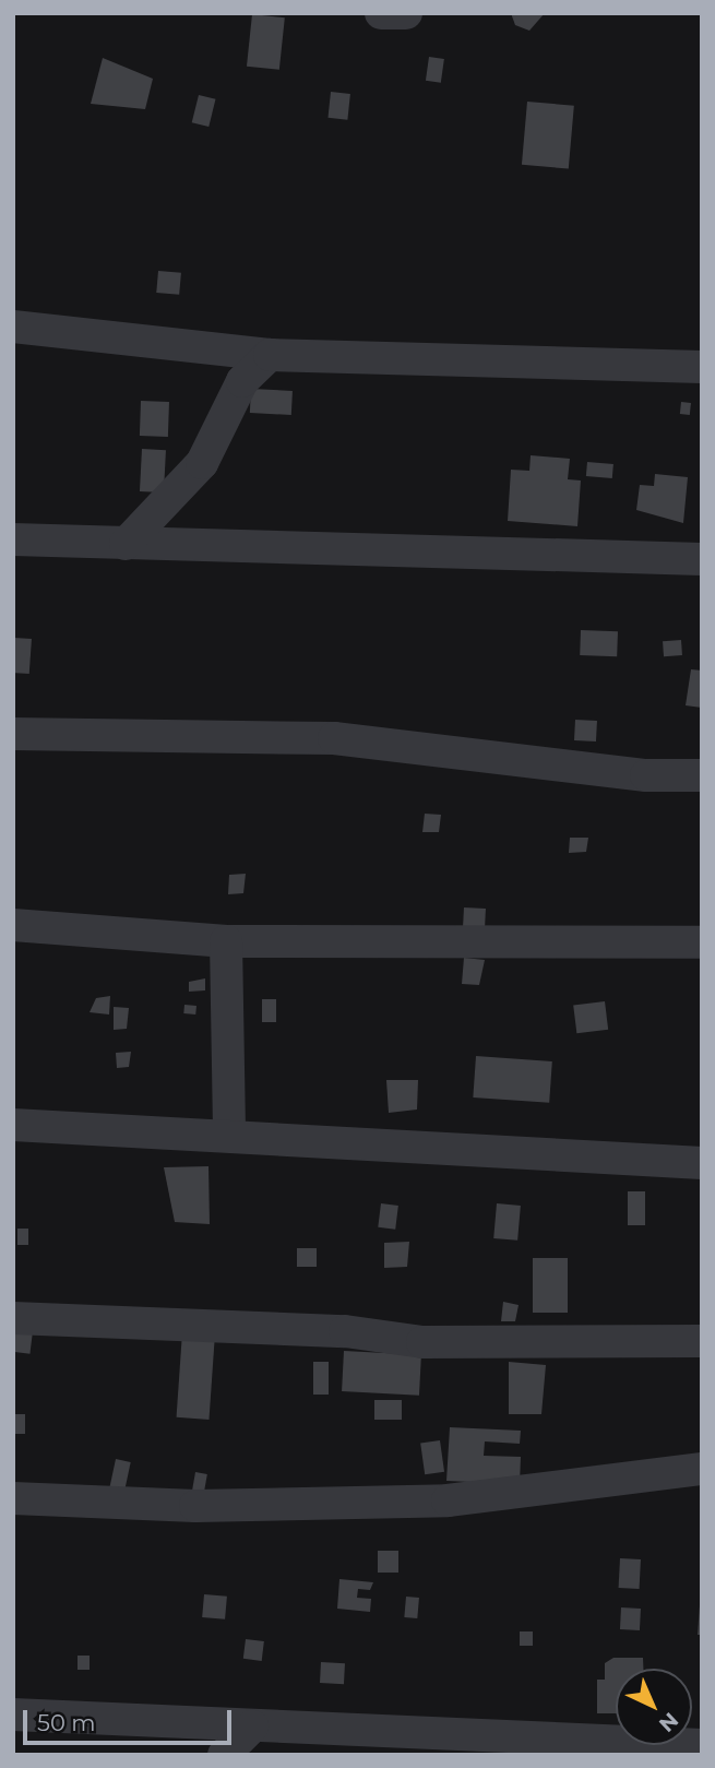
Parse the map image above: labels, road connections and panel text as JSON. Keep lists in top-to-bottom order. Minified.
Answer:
{"scale_bar":"50 m","north":"bottom right"}
